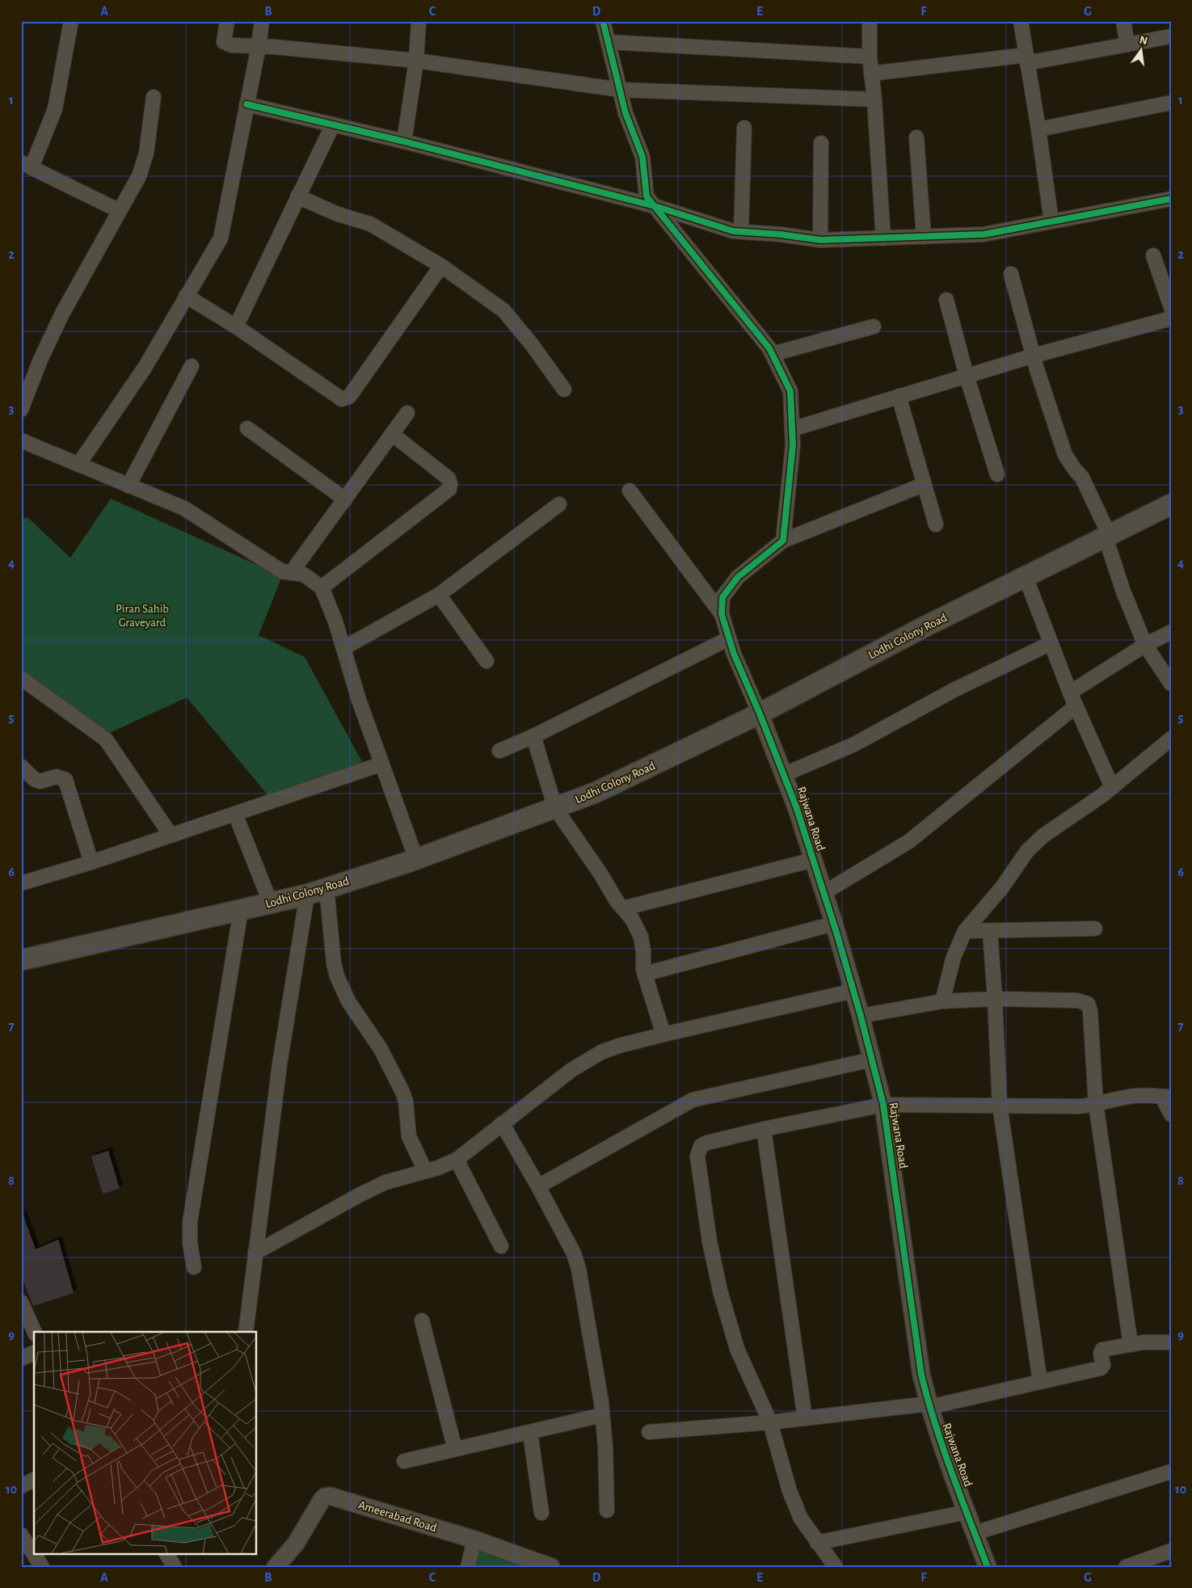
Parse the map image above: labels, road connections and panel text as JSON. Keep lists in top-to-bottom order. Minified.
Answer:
{"streets":{"main road":["Lodhi Colony Road"],"street":["Rajwana Road","Ameerabad Road"]},"crossings":[["Lodhi Colony Road","Rajwana Road"]],"parks":["Piran Sahib Graveyard"],"north":"top","grid":{"columns":["A","B","C","D","E","F","G"],"rows":["1","2","3","4","5","6","7","8","9","10"]}}
